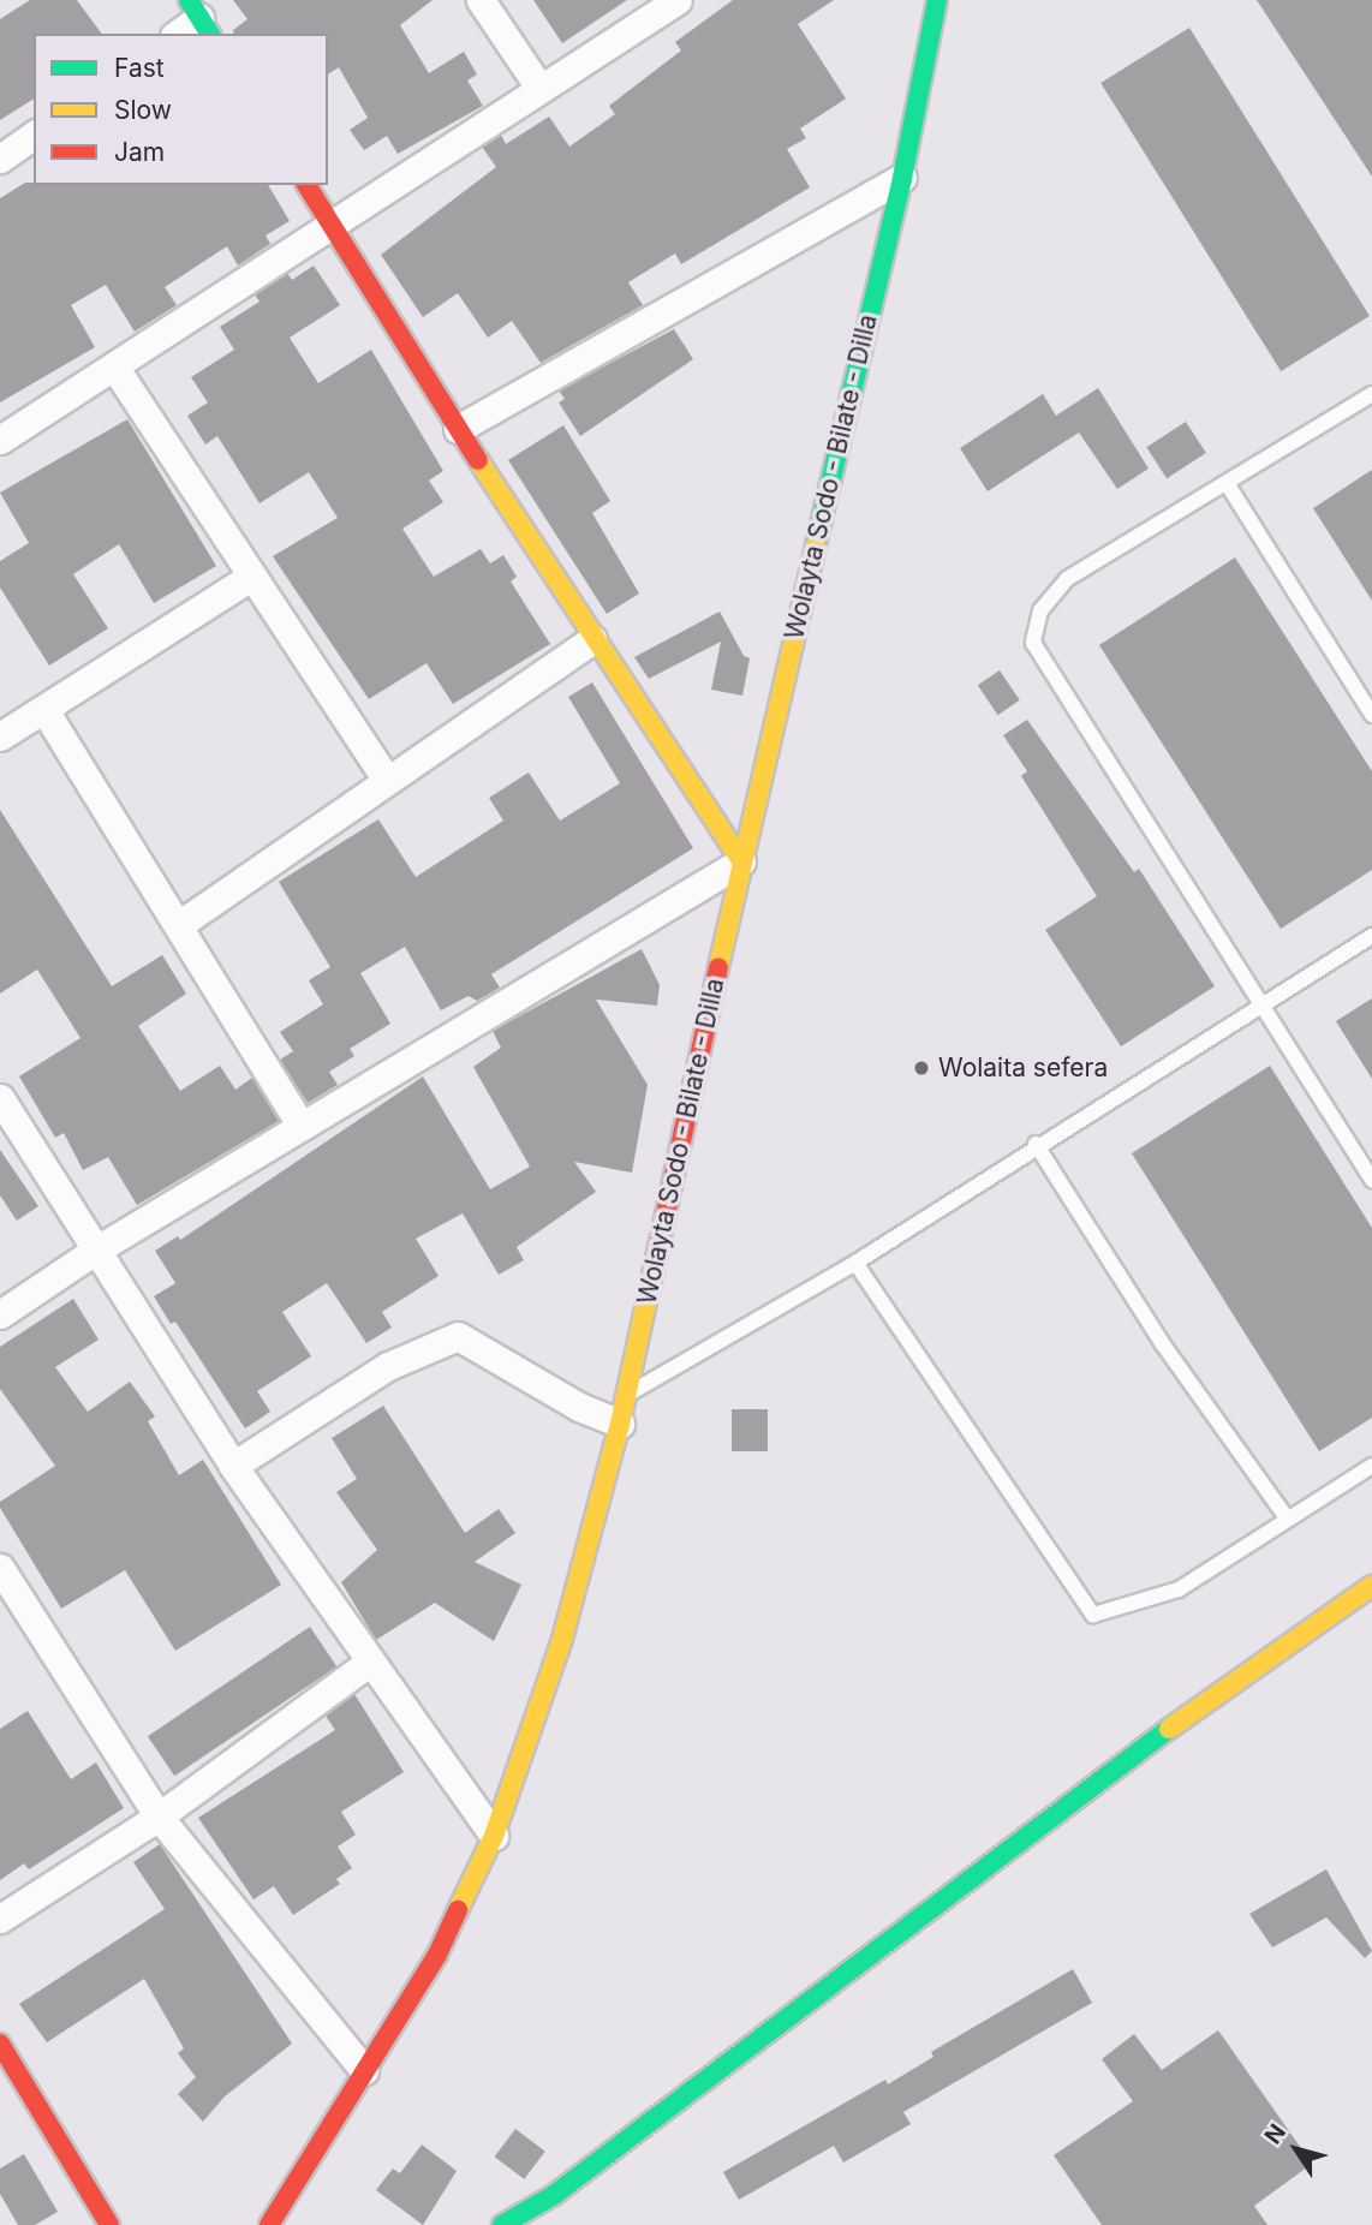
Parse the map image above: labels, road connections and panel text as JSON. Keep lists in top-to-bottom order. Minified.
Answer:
{"streets":{"main road":["Wolayta Sodo - Bilate - Dilla"]},"places":["Wolaita sefera"],"legend":["Fast","Slow","Jam"],"north":"top left"}
